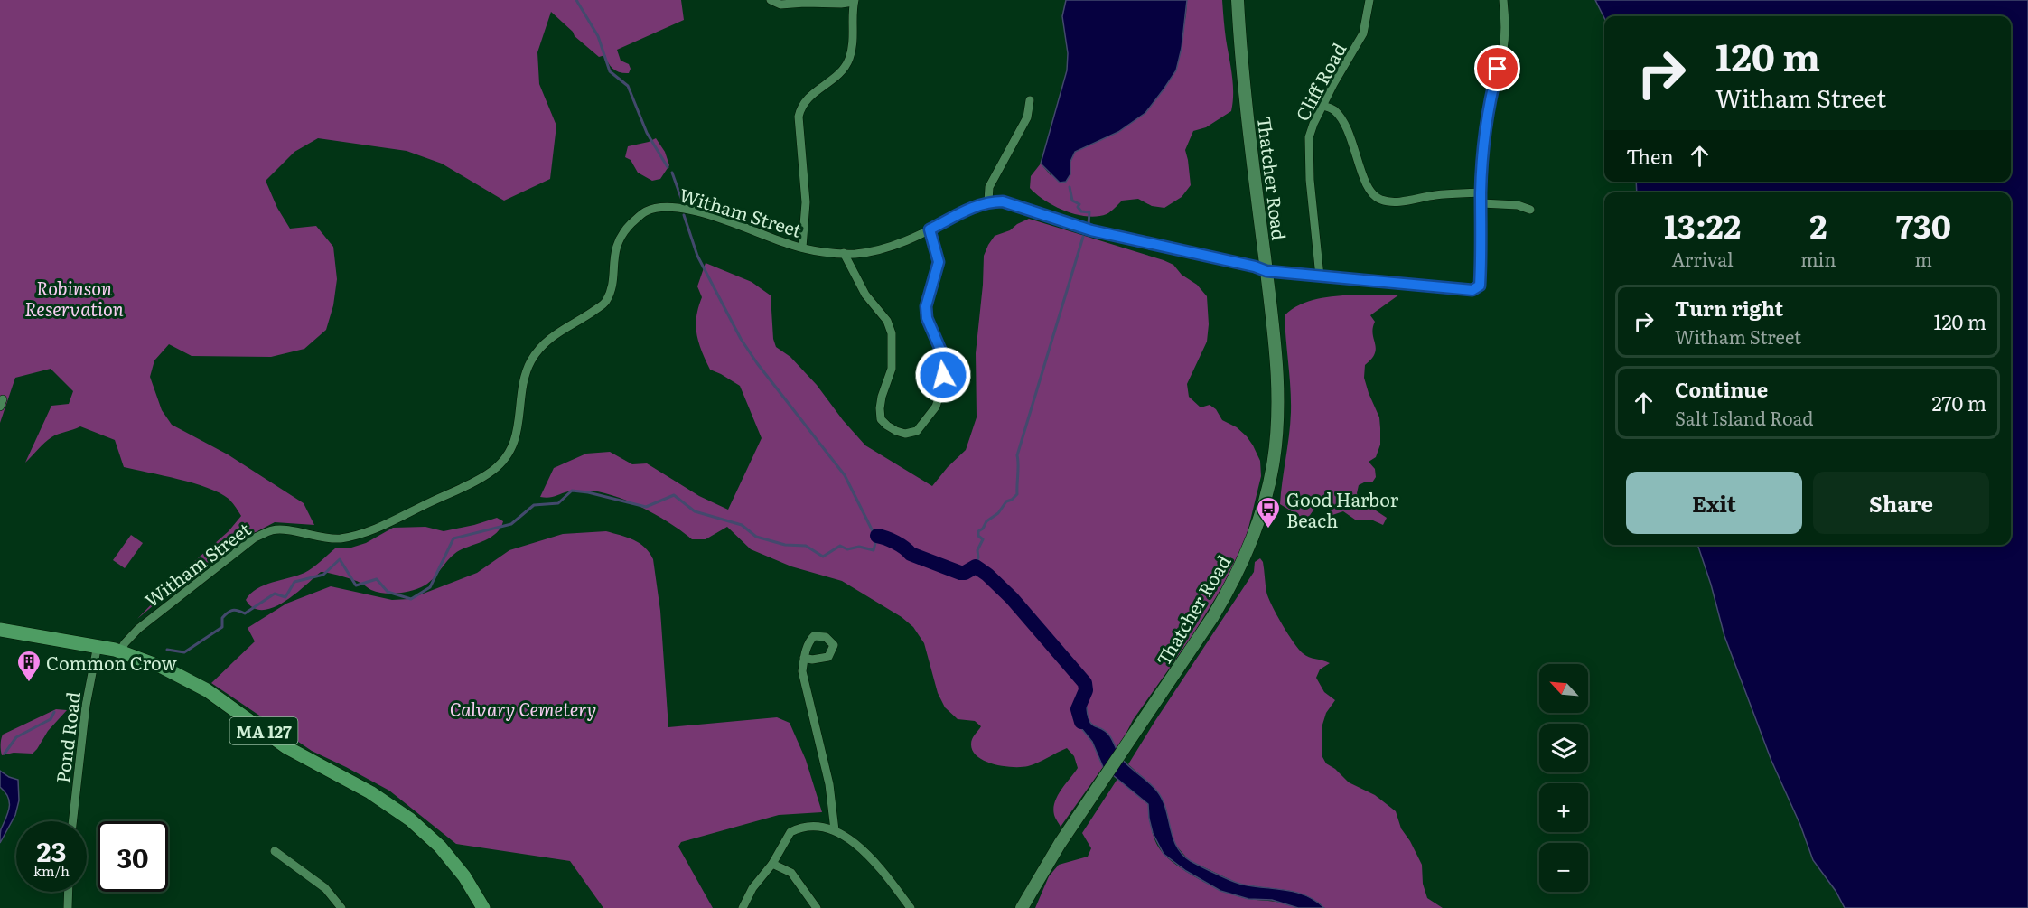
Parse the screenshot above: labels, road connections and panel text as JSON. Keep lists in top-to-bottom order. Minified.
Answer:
{"streets":{"main road":["Thatcher Road","MA 127"],"street":["Cliff Road","Witham Street","Pond Road"]},"crossings":[["Witham Street","MA 127"],["MA 127","Pond Road"]],"parks":["Robinson Reservation","Calvary Cemetery"],"places":{"bus stop":["Good Harbor Beach"],"building":["Common Crow"]},"north":"top left","page":{"turn":["120 m","Witham Street"],"then":"Then","eta":["13:22","Arrival","2","min","730","m"],"list":[{"name":"Turn right","note":"Witham Street","value":"120 m"},{"name":"Continue","note":"Salt Island Road","value":"270 m"}],"buttons":["Exit","Share"],"map_buttons":["+","−"],"speed":"23 km/h","limit":"30"}}
